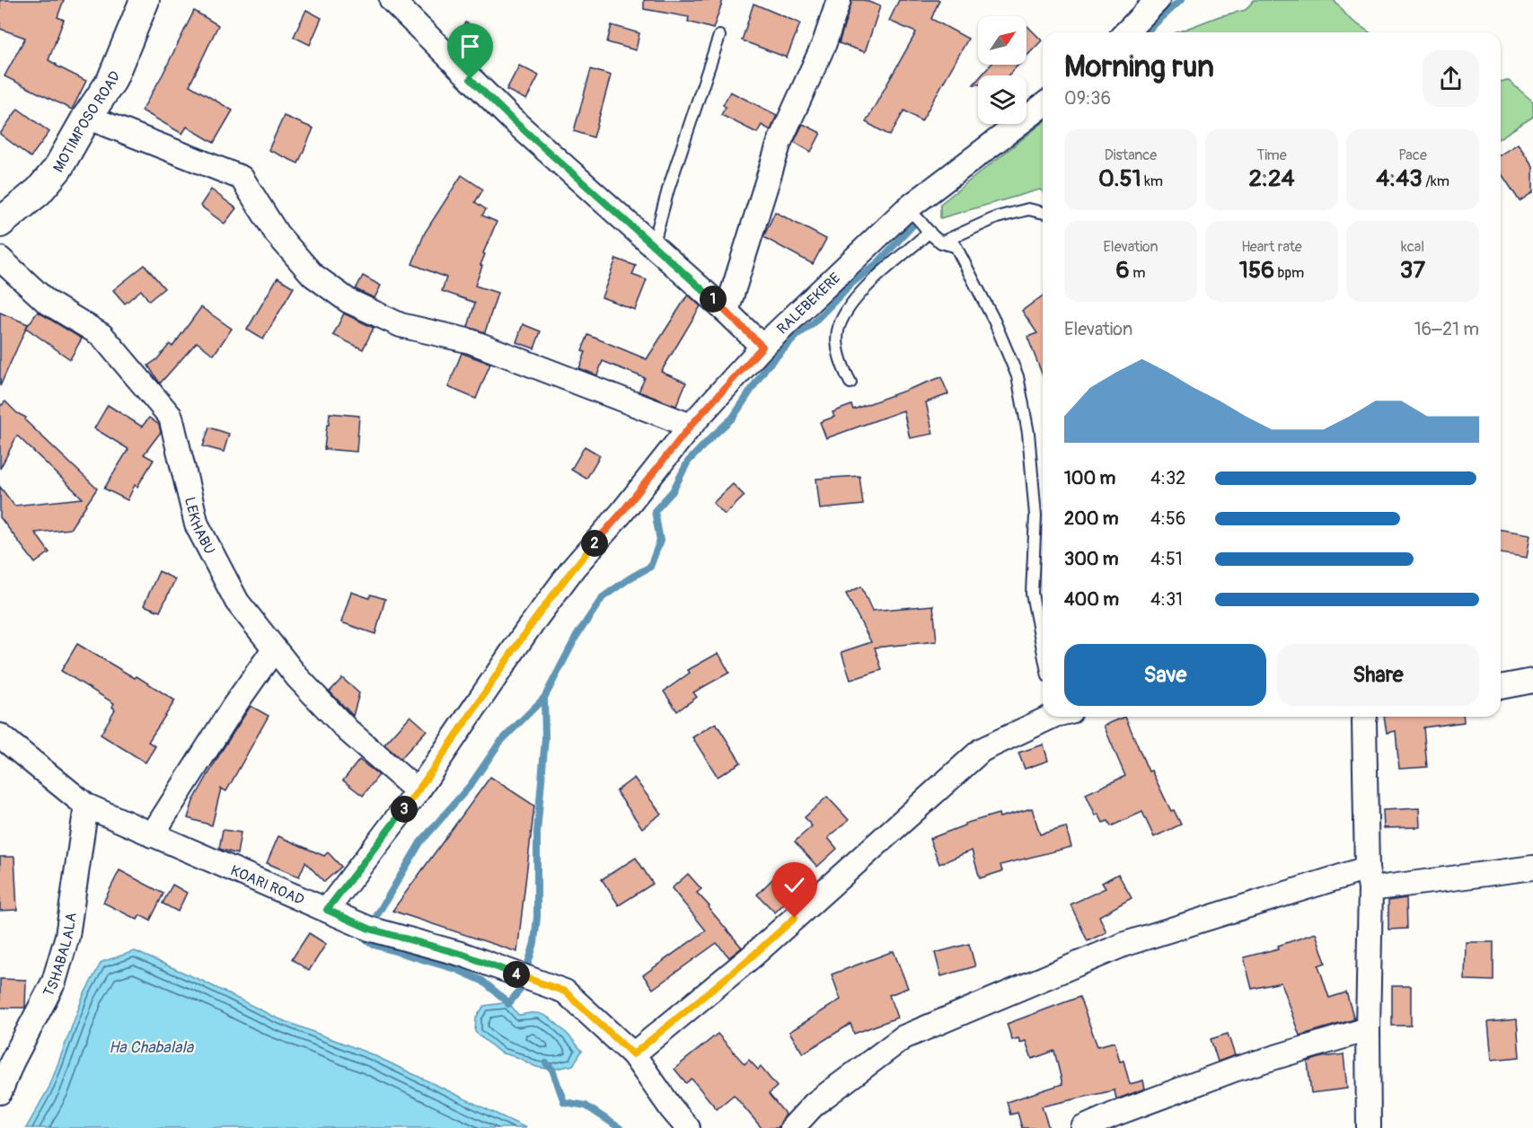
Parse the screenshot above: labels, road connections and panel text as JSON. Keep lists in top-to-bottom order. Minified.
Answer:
{"streets":{"street":["MOTIMPOSO ROAD","RALEBEKERE","LEKHABU","KOARI ROAD","TSHABALALA"]},"crossings":[["RALEBEKERE","LEKHABU"],["RALEBEKERE","KOARI ROAD"],["KOARI ROAD","TSHABALALA"]],"water":["Ha Chabalala"],"north":"top right","page":{"heading":["Morning run","09:36"],"stats":[["Distance","0.51 km"],["Time","2:24"],["Pace","4:43 /km"],["Elevation","6 m"],["Heart rate","156 bpm"],["kcal","37"]],"pins":["1","2","3","4"],"chart":["Elevation","16–21 m"],"list":[{"name":"100 m","note":"4:32"},{"name":"200 m","note":"4:56"},{"name":"300 m","note":"4:51"},{"name":"400 m","note":"4:31"}],"buttons":["Save","Share"]}}
